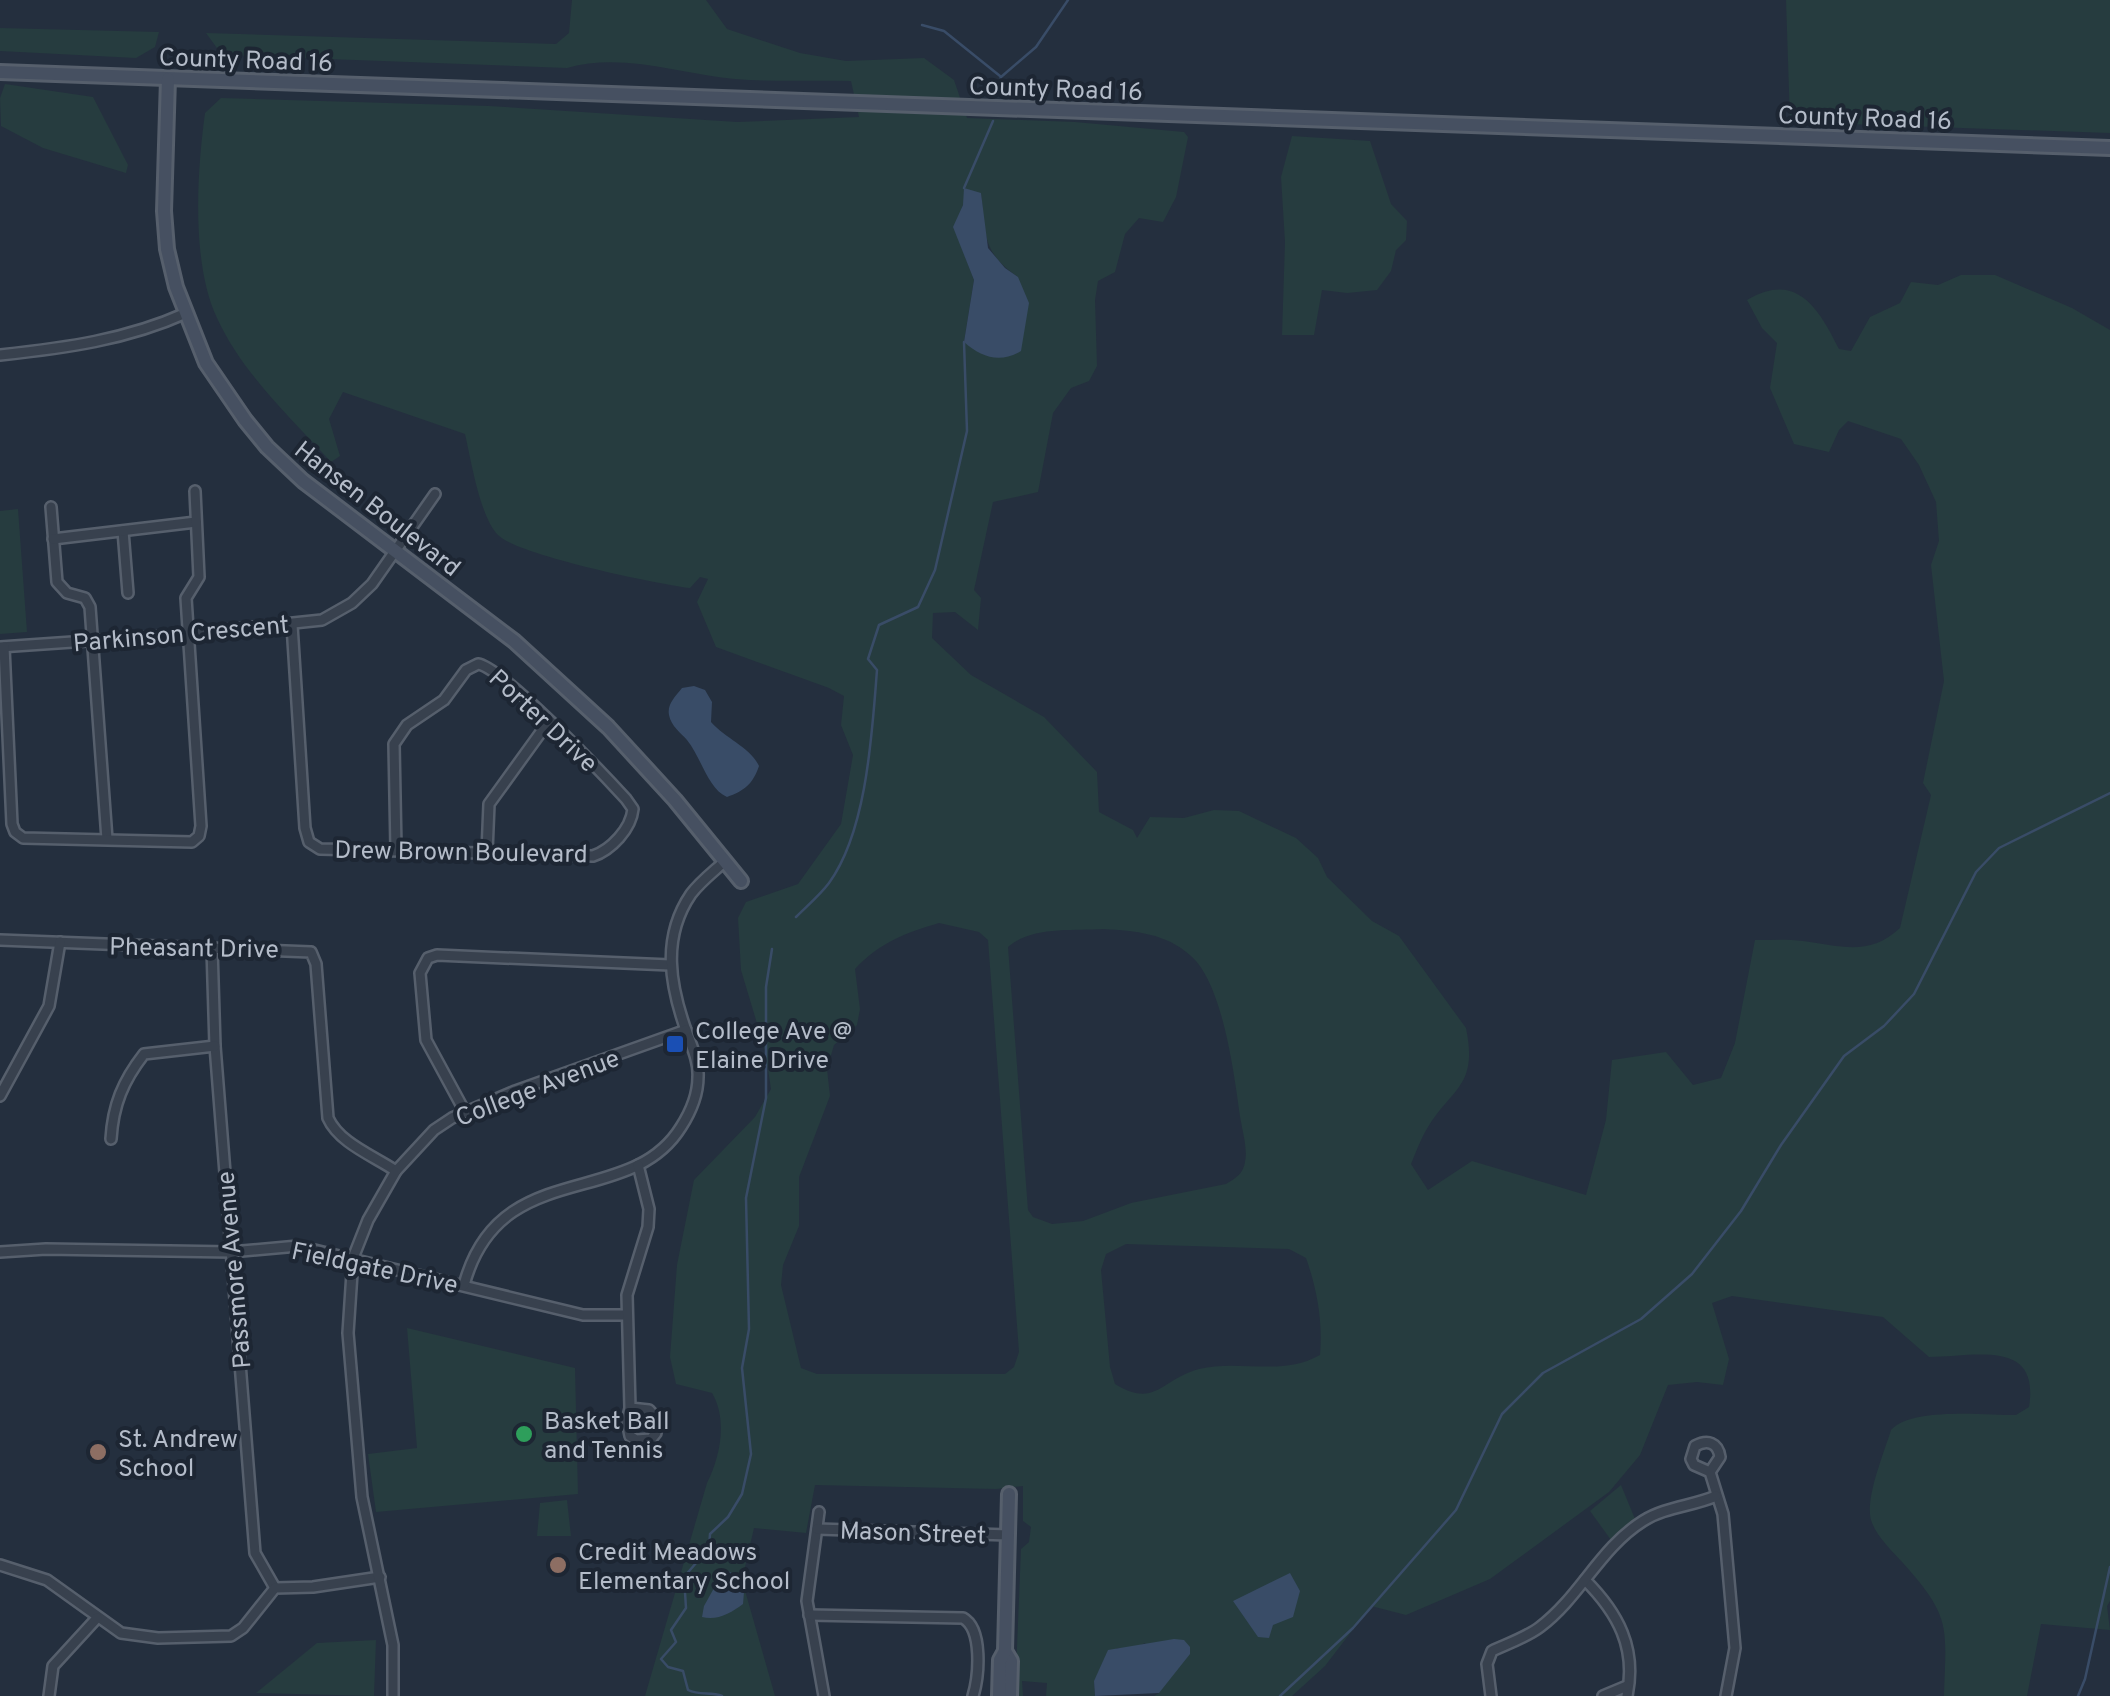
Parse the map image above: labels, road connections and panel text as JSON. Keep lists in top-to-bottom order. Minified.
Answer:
{"streets":{"main road":["County Road 16","Hansen Boulevard"],"street":["Parkinson Crescent","Porter Drive","Drew Brown Boulevard","Pheasant Drive","College Avenue","Fieldgate Drive","Passmore Avenue","Mason Street"]},"crossings":[["County Road 16","Hansen Boulevard"],["Hansen Boulevard","Parkinson Crescent"],["Parkinson Crescent","Drew Brown Boulevard"],["Porter Drive","Drew Brown Boulevard"],["Pheasant Drive","College Avenue"],["Pheasant Drive","Passmore Avenue"],["College Avenue","Fieldgate Drive"],["Fieldgate Drive","Passmore Avenue"]],"places":{"transit":["College Ave @ Elaine Drive"],"other":["Basket Ball and Tennis","St. Andrew School","Credit Meadows Elementary School"]}}
